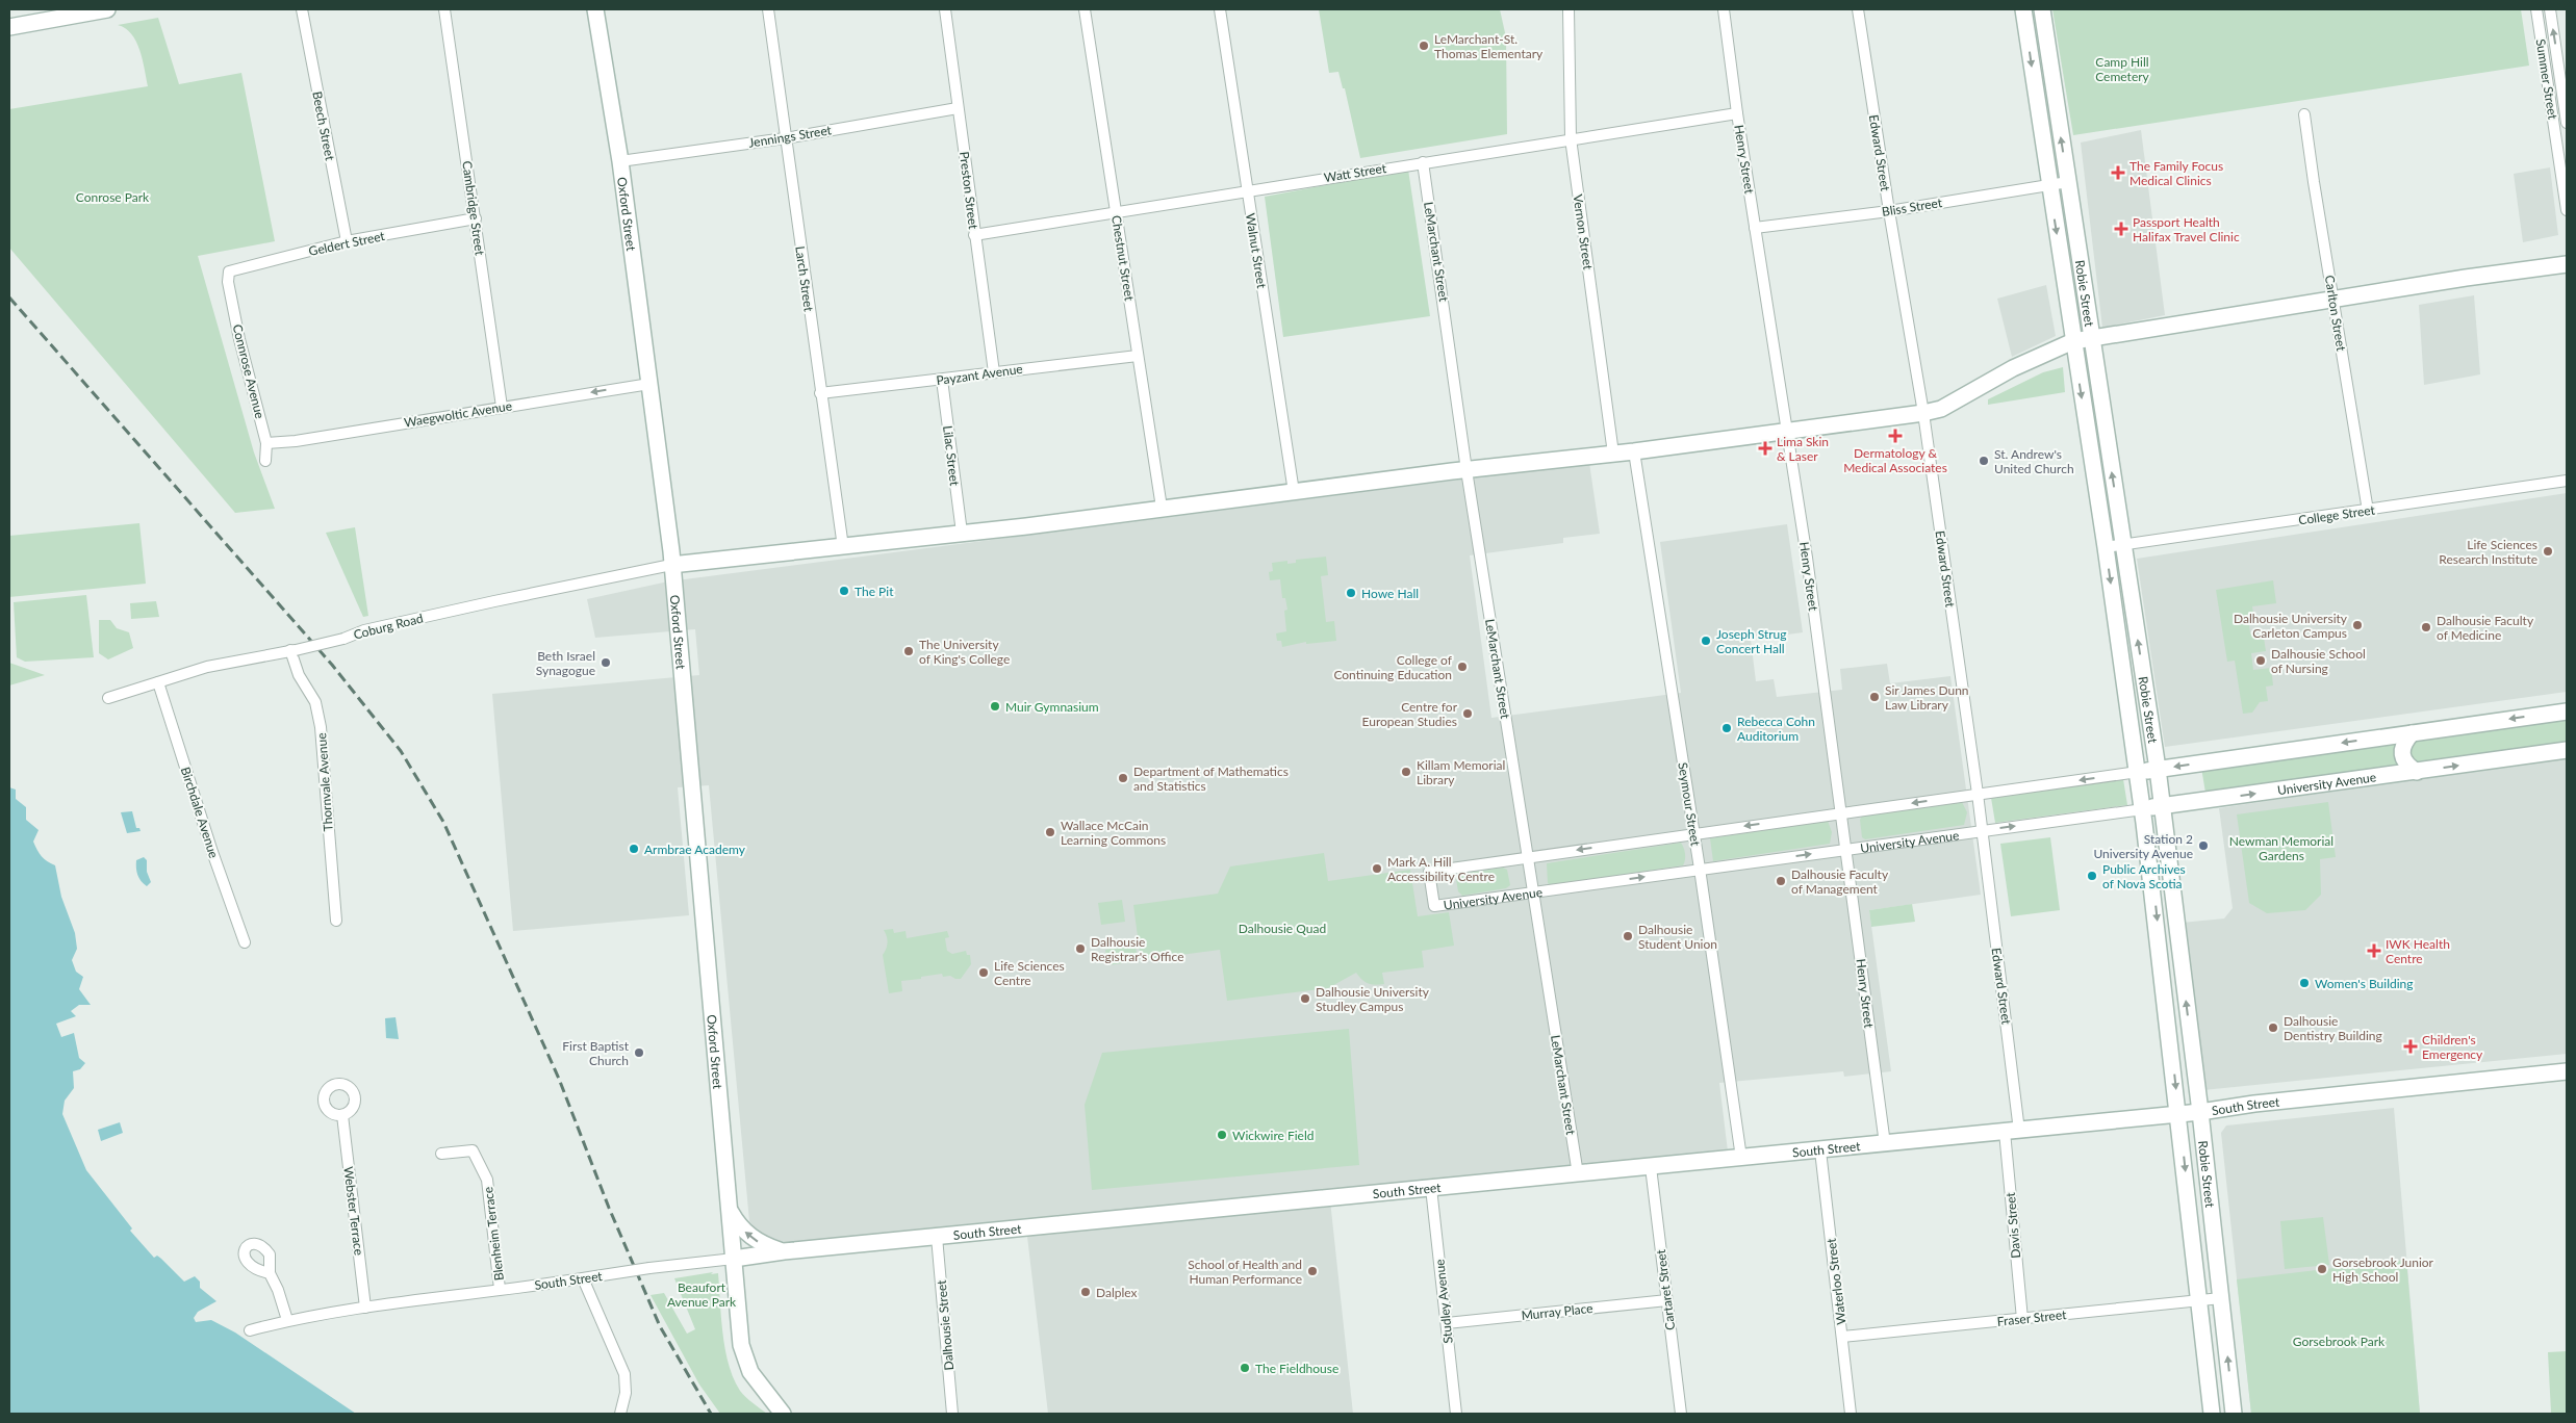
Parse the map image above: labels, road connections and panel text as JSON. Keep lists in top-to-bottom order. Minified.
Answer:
{"streets":{"main road":["Oxford Street","Robie Street","University Avenue","South Street"],"street":["Summer Street","Beech Street","Jennings Street","Edward Street","Henry Street","Watt Street","Preston Street","Bliss Street","Cambridge Street","Vernon Street","Geldert Street","Walnut Street","LeMarchant Street","Chestnut Street","Larch Street","Carlton Street","Connrose Avenue","Payzant Avenue","Waegwoltic Avenue","Lilac Street","College Street","Coburg Road","Thornvale Avenue","Seymour Street","Birchdale Avenue","Webster Terrace","Davis Street","Blenheim Terrace","Waterloo Street","Cartaret Street","Studley Avenue","Murray Place","Fraser Street","Dalhousie Street"]},"crossings":[["Beech Street","Geldert Street"],["Jennings Street","Preston Street"],["Jennings Street","Oxford Street"],["Jennings Street","Larch Street"],["Edward Street","Bliss Street"],["Edward Street","University Avenue"],["Edward Street","South Street"],["Edward Street","Davis Street"],["Henry Street","Watt Street"],["Henry Street","Bliss Street"],["Henry Street","University Avenue"],["Henry Street","South Street"],["Watt Street","Preston Street"],["Watt Street","Vernon Street"],["Watt Street","Walnut Street"],["Watt Street","LeMarchant Street"],["Watt Street","Chestnut Street"],["Preston Street","Payzant Avenue"],["Bliss Street","Robie Street"],["Cambridge Street","Geldert Street"],["Cambridge Street","Waegwoltic Avenue"],["Oxford Street","Waegwoltic Avenue"],["Oxford Street","Coburg Road"],["Oxford Street","South Street"],["Geldert Street","Connrose Avenue"],["LeMarchant Street","University Avenue"],["LeMarchant Street","South Street"],["Chestnut Street","Payzant Avenue"],["Larch Street","Payzant Avenue"],["Robie Street","College Street"],["Robie Street","University Avenue"],["Robie Street","South Street"],["Robie Street","Fraser Street"],["Carlton Street","College Street"],["Connrose Avenue","Waegwoltic Avenue"],["Payzant Avenue","Lilac Street"],["Coburg Road","Thornvale Avenue"],["Coburg Road","Birchdale Avenue"],["University Avenue","Seymour Street"],["Seymour Street","South Street"],["South Street","Webster Terrace"],["South Street","Davis Street"],["South Street","Blenheim Terrace"],["South Street","Waterloo Street"],["South Street","Cartaret Street"],["South Street","Studley Avenue"],["South Street","Dalhousie Street"],["Davis Street","Fraser Street"],["Waterloo Street","Fraser Street"],["Cartaret Street","Murray Place"],["Studley Avenue","Murray Place"]],"one_way":["Waegwoltic Avenue"],"parks":["Camp Hill Cemetery","Conrose Park","Newman Memorial Gardens","Dalhousie Quad","Beaufort Avenue Park","Gorsebrook Park"],"places":{"other":["LeMarchant-St. Thomas Elementary","St. Andrew's United Church","Life Sciences Research Institute","The Pit","Howe Hall","Dalhousie University Carleton Campus","Dalhousie Faculty of Medicine","Joseph Strug Concert Hall","The University of King's College","Dalhousie School of Nursing","Beth Israel Synagogue","College of Continuing Education","Sir James Dunn Law Library","Muir Gymnasium","Centre for European Studies","Rebecca Cohn Auditorium","Killam Memorial Library","Department of Mathematics and Statistics","Wallace McCain Learning Commons","Station 2 University Avenue","Armbrae Academy","Mark A. Hill Accessibility Centre","Public Archives of Nova Scotia","Dalhousie Faculty of Management","Dalhousie Student Union","Dalhousie Registrar's Office","Life Sciences Centre","Women's Building","Dalhousie University Studley Campus","Dalhousie Dentistry Building","First Baptist Church","Wickwire Field","Gorsebrook Junior High School","School of Health and Human Performance","Dalplex","The Fieldhouse"],"health":["The Family Focus Medical Clinics","Passport Health Halifax Travel Clinic","Dermatology & Medical Associates","Lima Skin & Laser","IWK Health Centre","Children's Emergency"]}}
